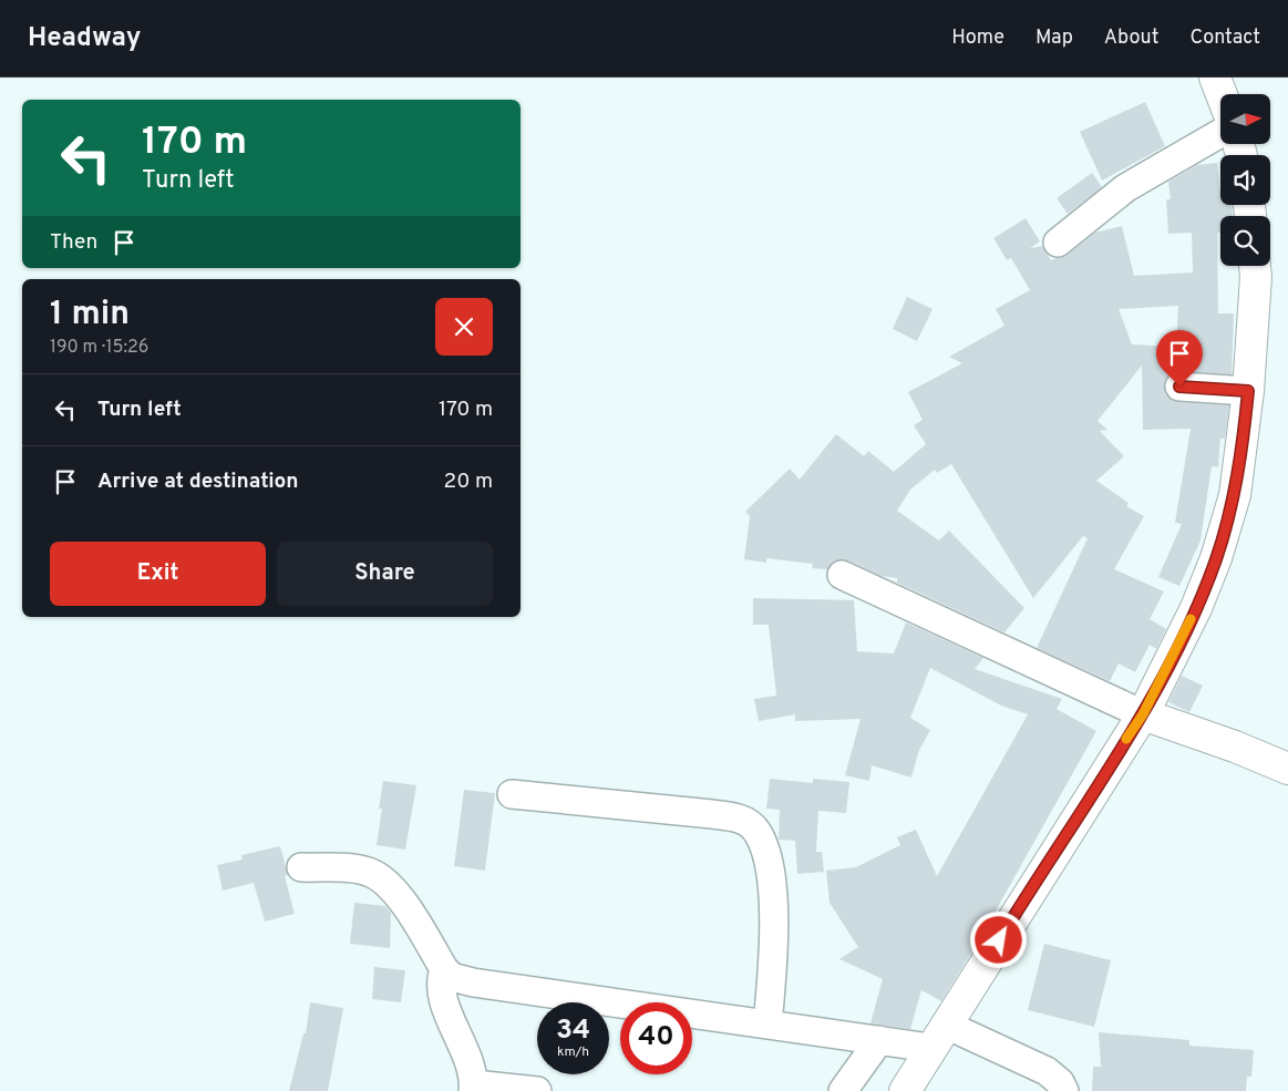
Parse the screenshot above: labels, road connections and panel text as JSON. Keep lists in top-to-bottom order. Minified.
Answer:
{"north":"right","page":{"header":"Headway","nav":["Home","Map","About","Contact"],"turn":["170 m","Turn left"],"then":"Then","heading":["1 min","190 m · 15:26"],"list":[{"name":"Turn left","value":"170 m"},{"name":"Arrive at destination","value":"20 m"}],"buttons":["Exit","Share"],"speed":"34 km/h","limit":"40"}}
